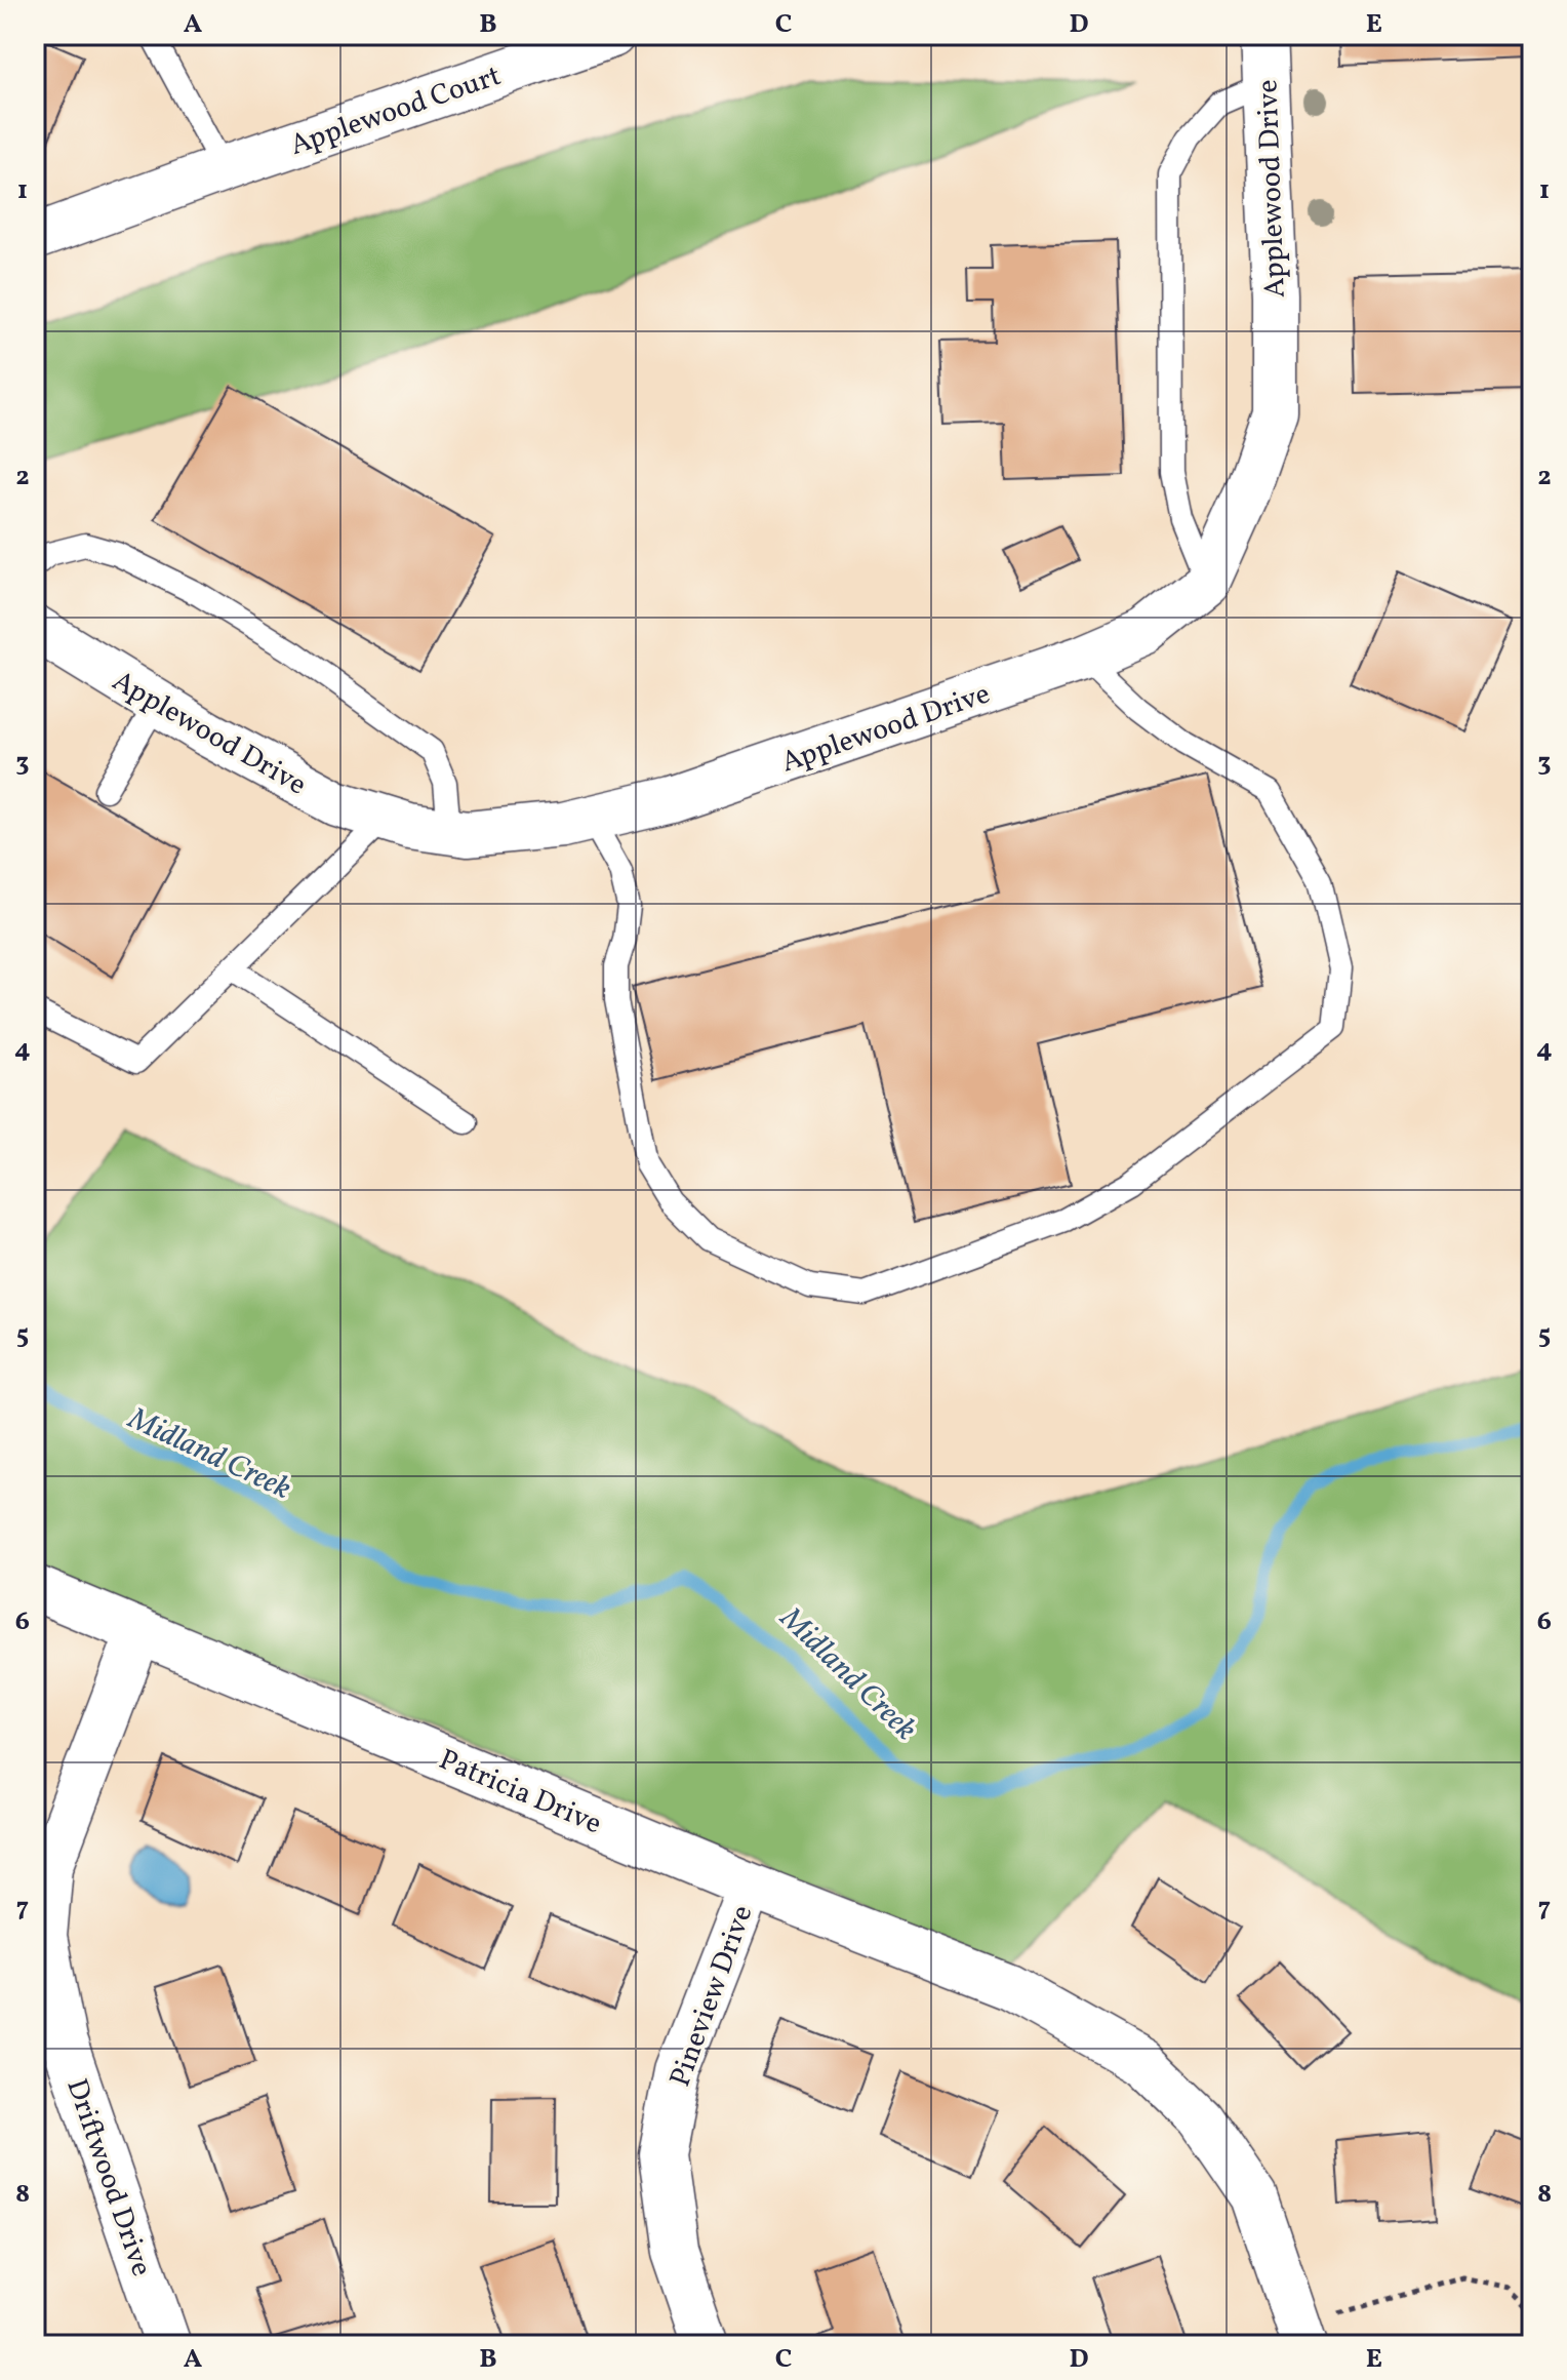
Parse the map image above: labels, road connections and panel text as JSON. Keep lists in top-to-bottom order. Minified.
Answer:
{"streets":{"street":["Applewood Court","Applewood Drive","Patricia Drive","Pineview Drive","Driftwood Drive"]},"crossings":[["Patricia Drive","Pineview Drive"],["Patricia Drive","Driftwood Drive"]],"water":["Midland Creek"],"grid":{"columns":["A","B","C","D","E"],"rows":["1","2","3","4","5","6","7","8"]}}
